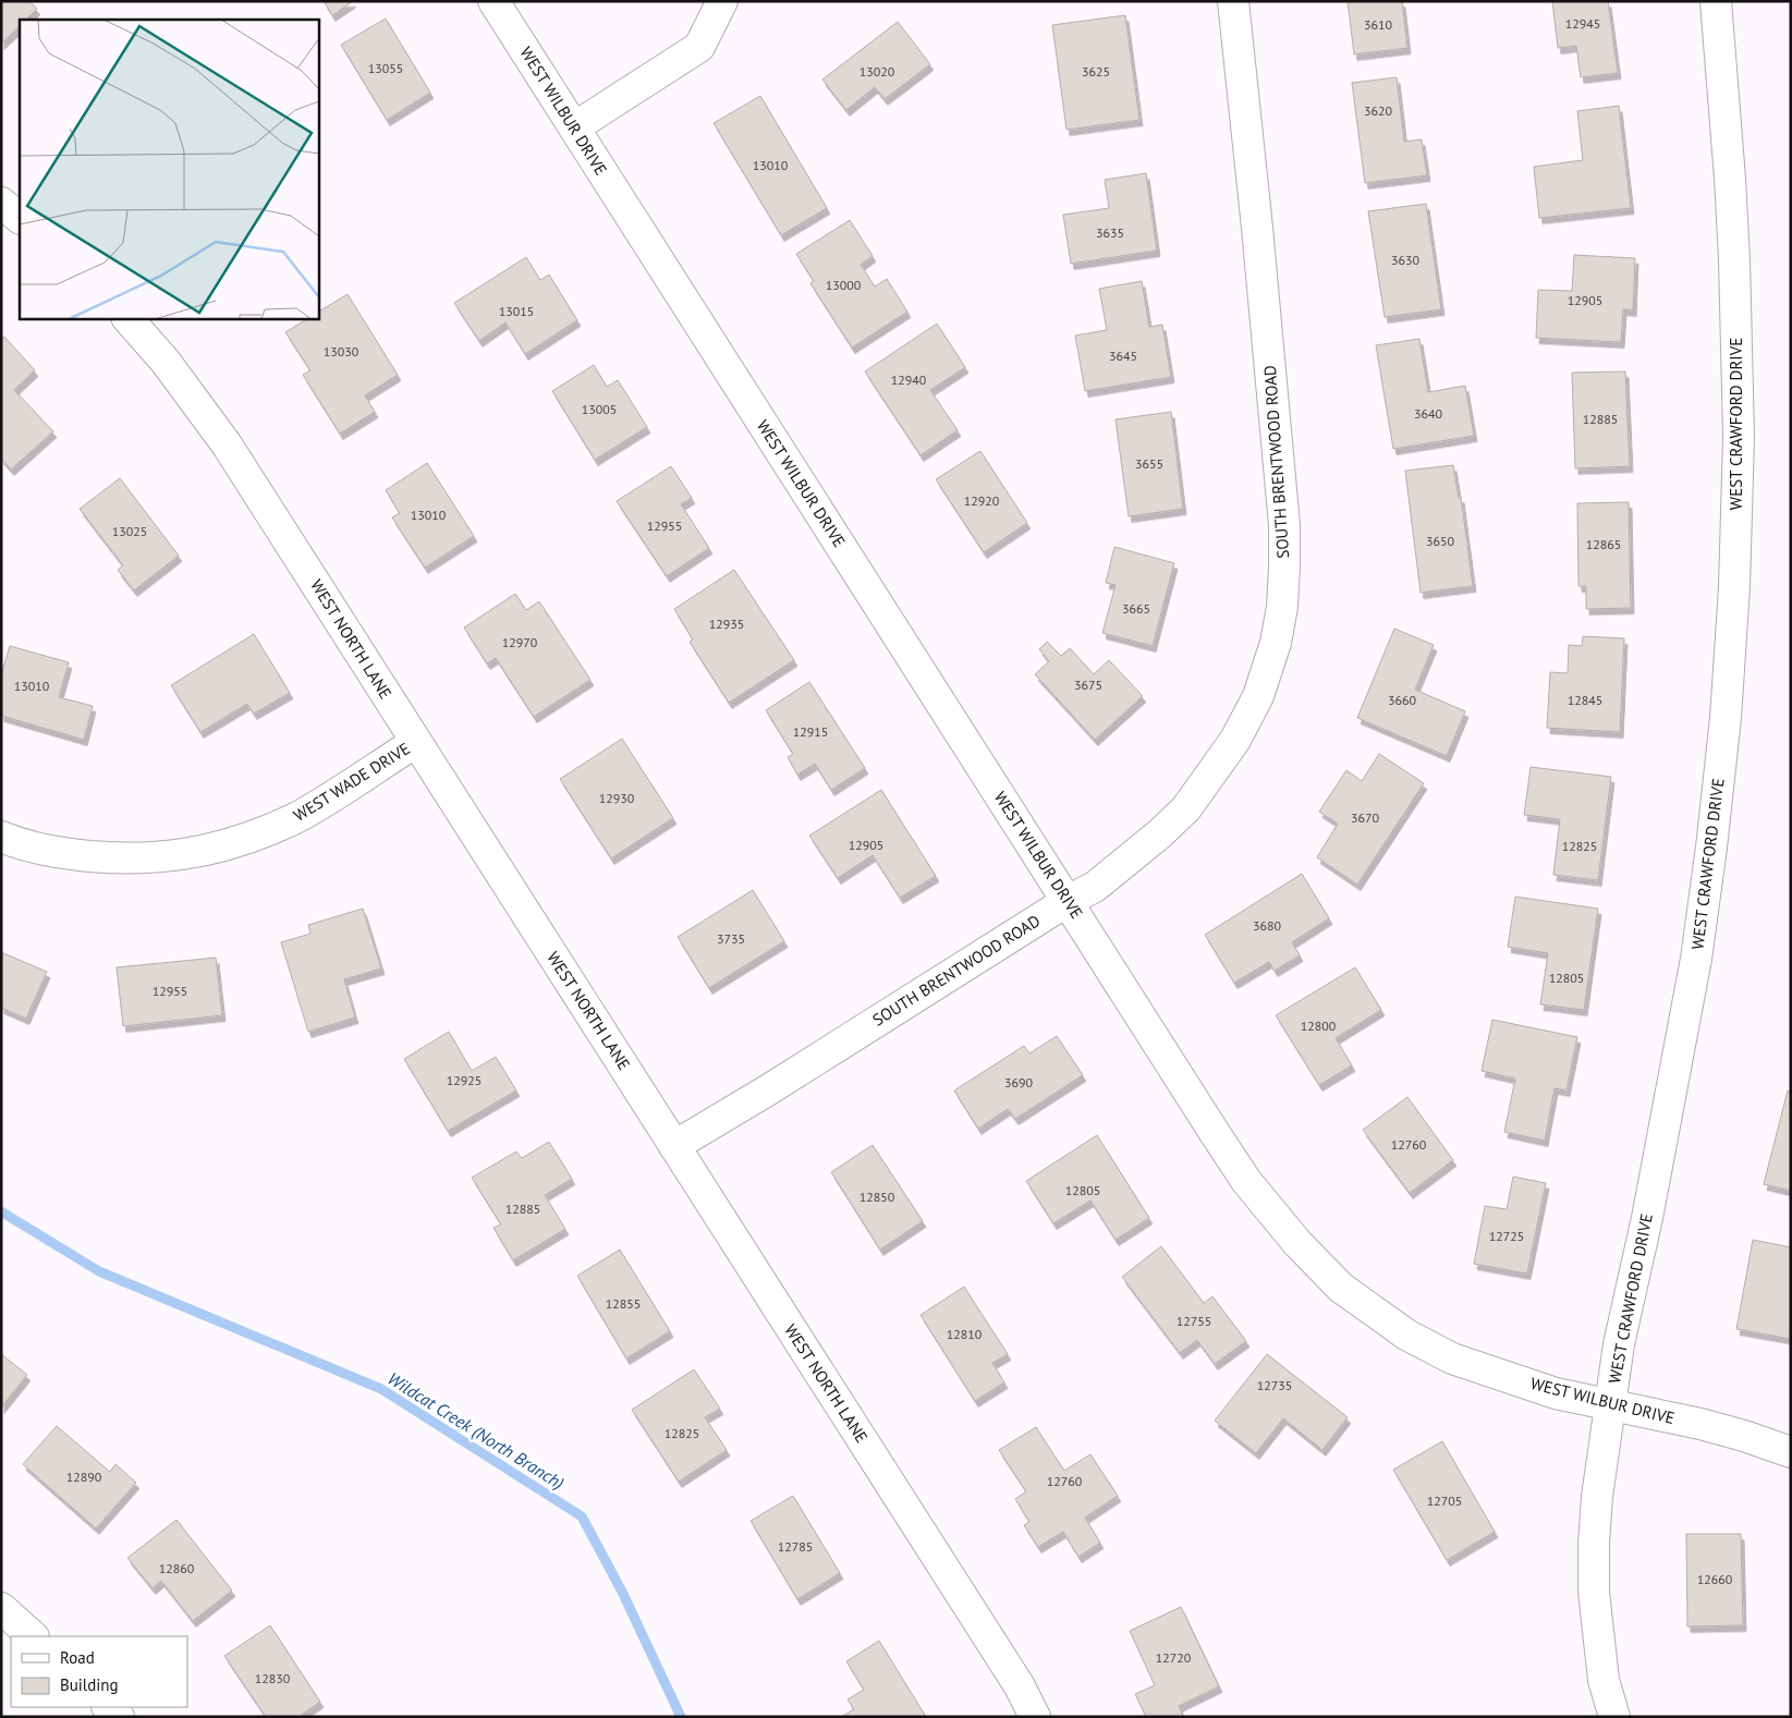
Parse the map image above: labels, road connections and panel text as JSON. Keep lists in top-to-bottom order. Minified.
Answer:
{"streets":{"street":["WEST WILBUR DRIVE","WEST CRAWFORD DRIVE","SOUTH BRENTWOOD ROAD","WEST NORTH LANE","WEST WADE DRIVE"]},"crossings":[["WEST WILBUR DRIVE","WEST CRAWFORD DRIVE"],["WEST WILBUR DRIVE","SOUTH BRENTWOOD ROAD"],["SOUTH BRENTWOOD ROAD","WEST NORTH LANE"],["WEST NORTH LANE","WEST WADE DRIVE"]],"water":["Wildcat Creek (North Branch)"],"house_numbers":["12945","3610","13055","13020","3625","3620","13010","3635","3630","13000","12905","13015","13030","3645","12940","13005","3640","12885","3655","12920","13010","12955","13025","3650","12865","3665","12935","12970","3675","13010","3660","12845","12915","12930","3670","12905","12825","3680","3735","12805","12955","12800","12925","3690","12760","12805","12850","12885","12725","12855","12755","12810","12735","12825","12890","12760","12705","12785","12860","12660","12720","12830"],"legend":["Road","Building"]}
